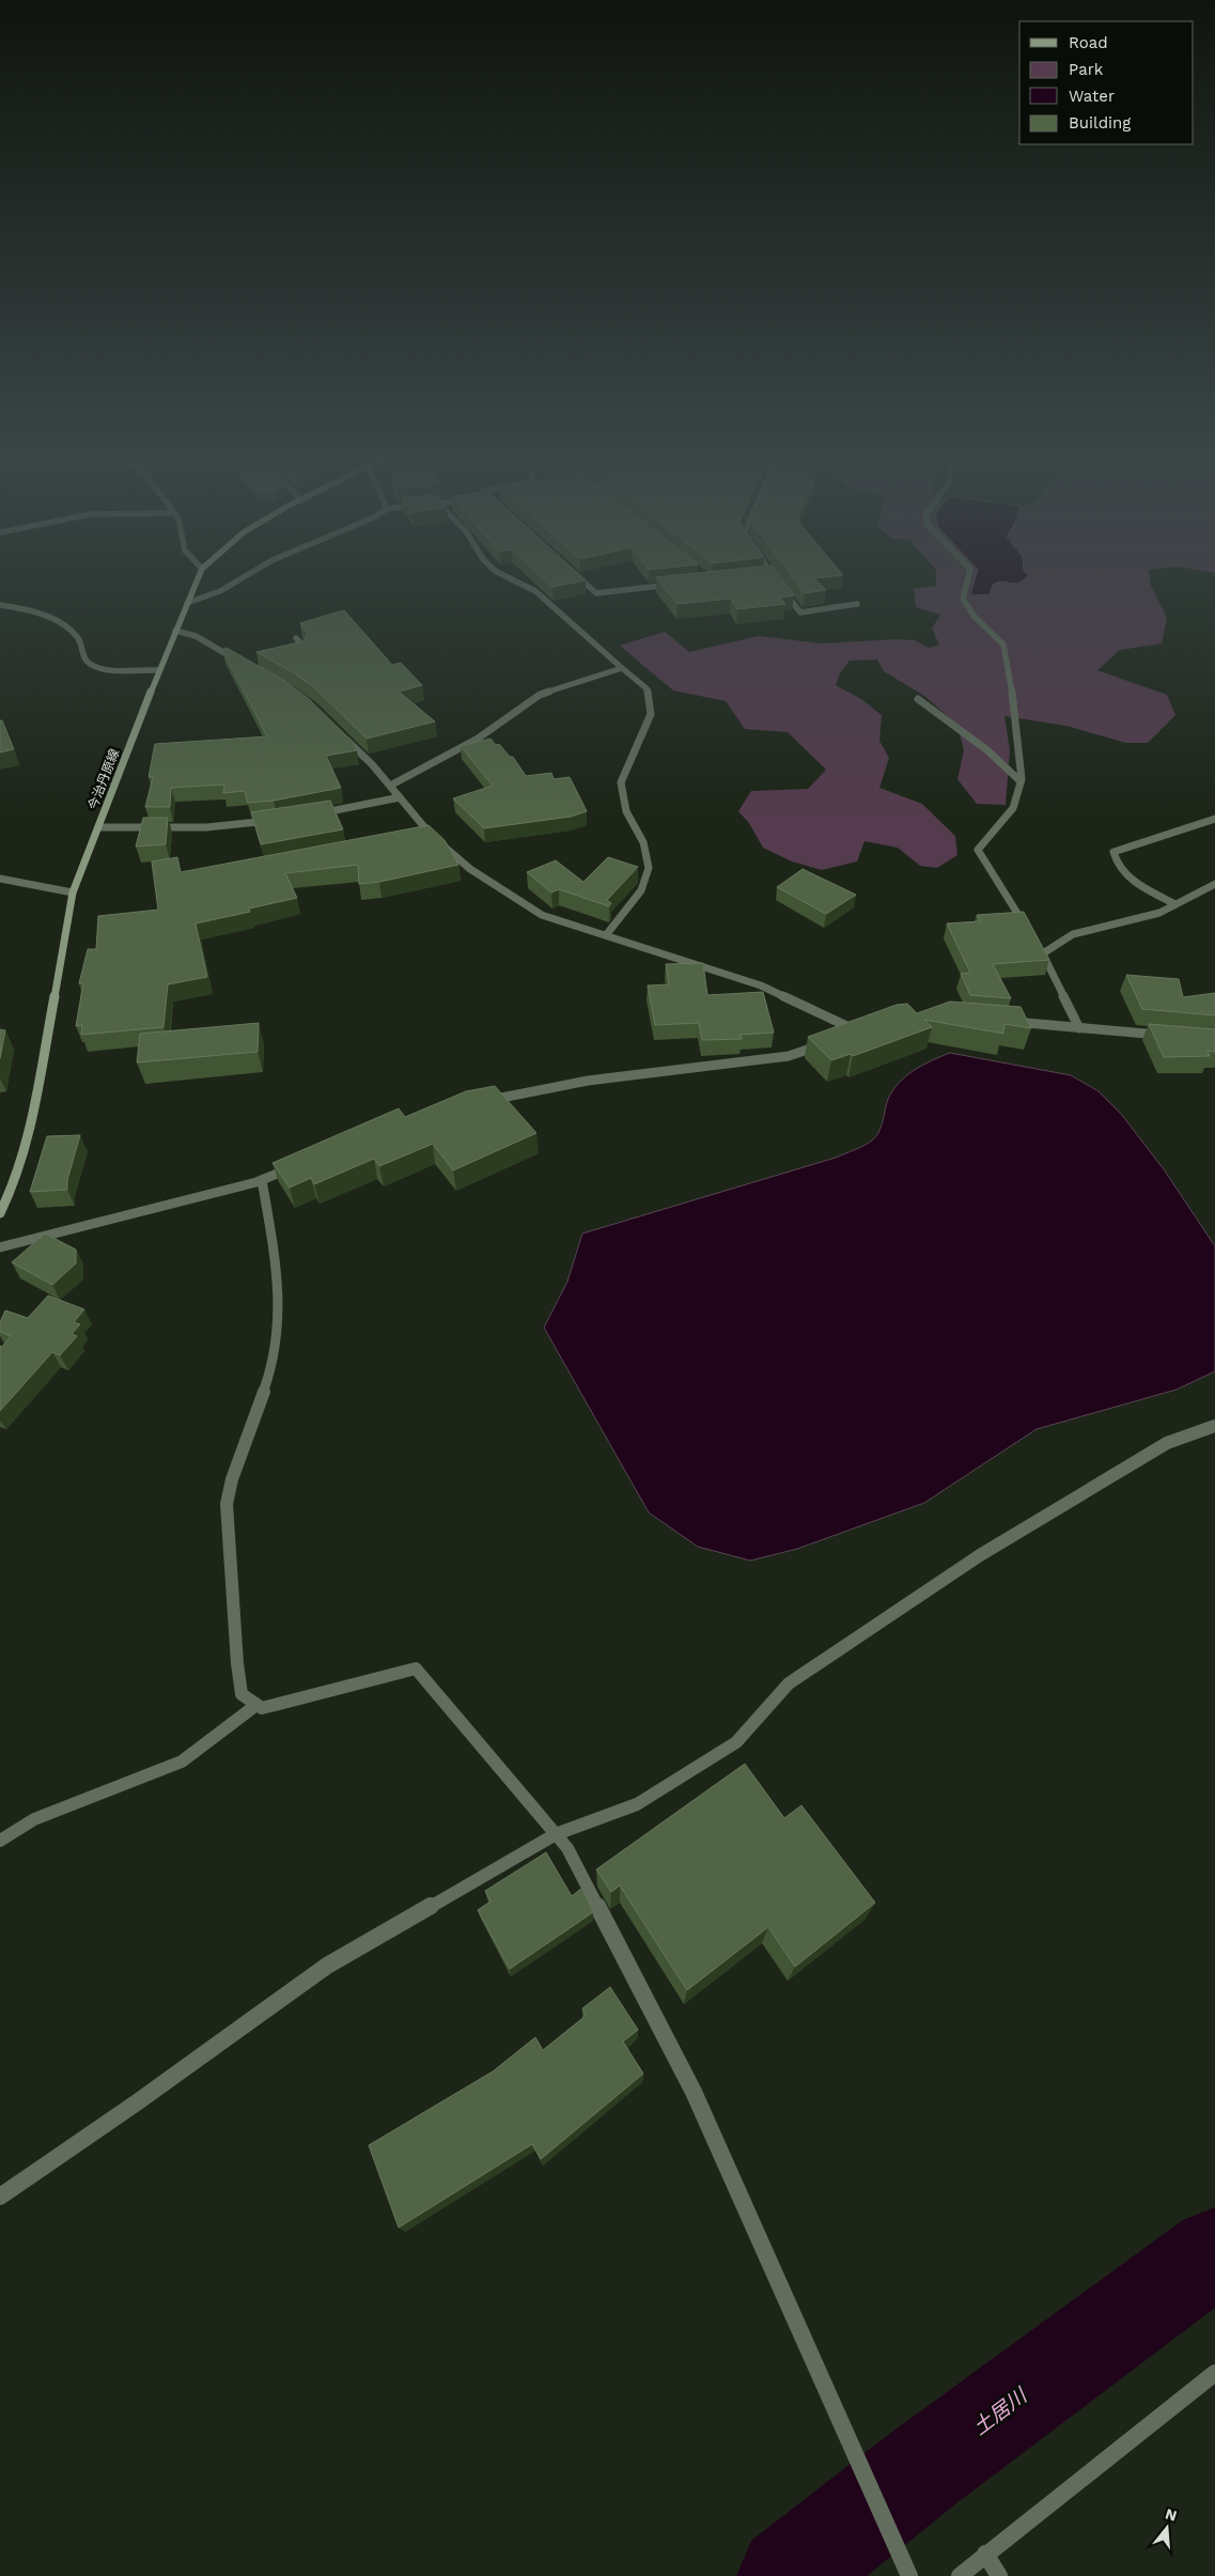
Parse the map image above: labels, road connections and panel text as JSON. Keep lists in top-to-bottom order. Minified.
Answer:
{"streets":{"main road":["今治丹原線"]},"water":["土居川"],"legend":["Road","Park","Water","Building"],"north":"top"}
